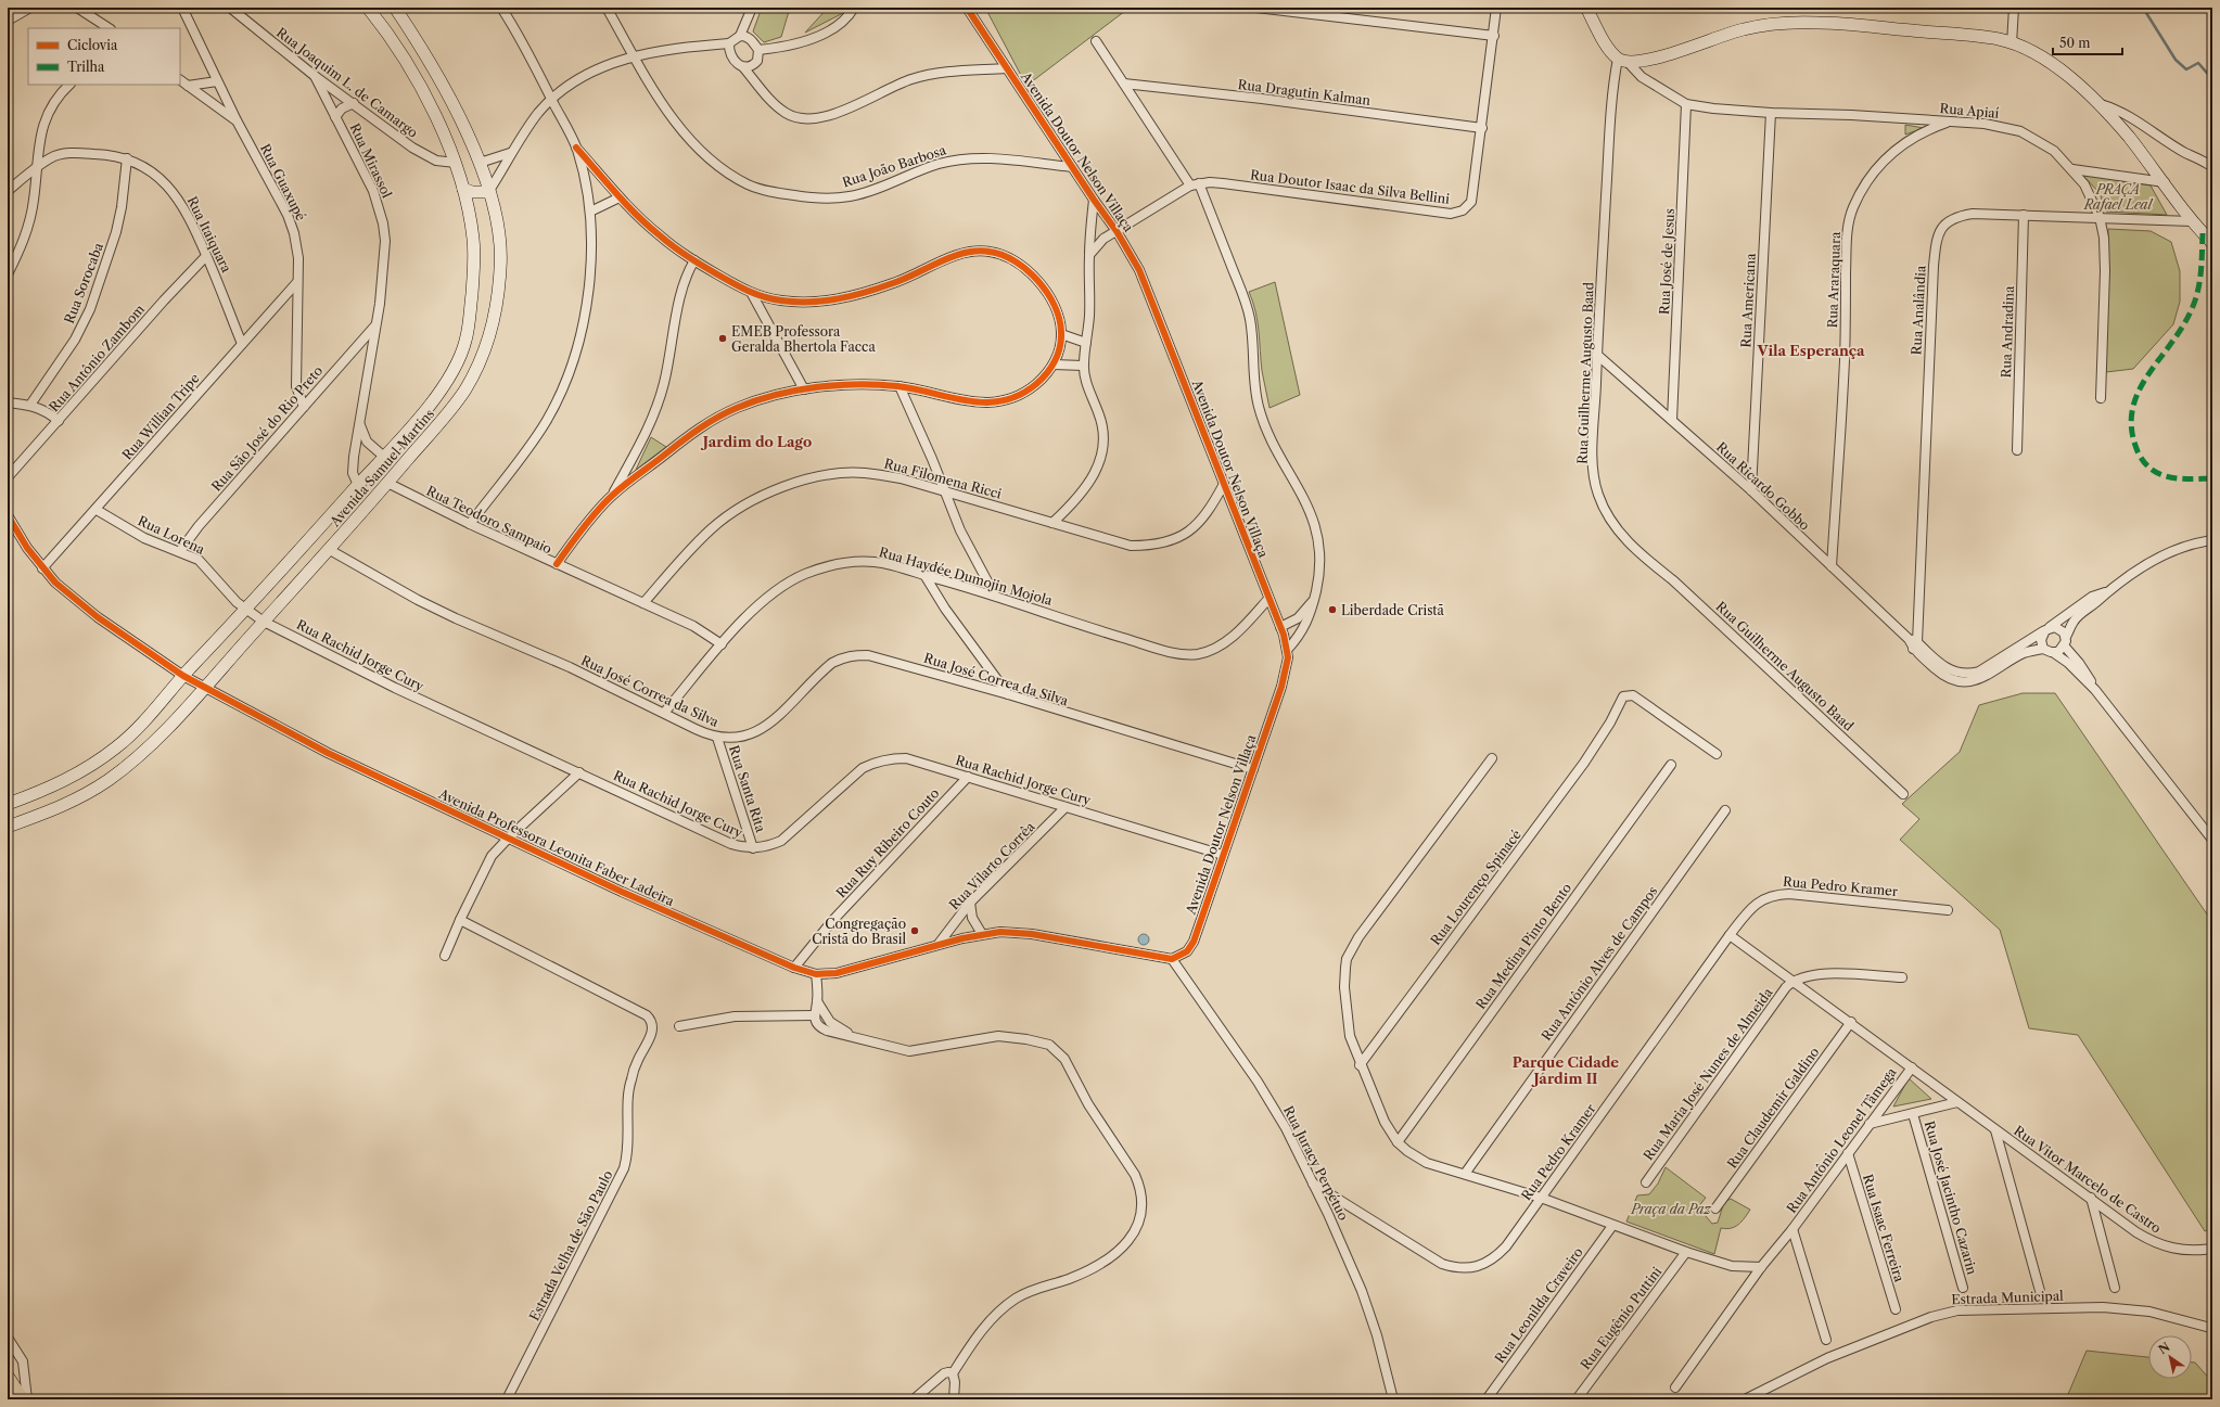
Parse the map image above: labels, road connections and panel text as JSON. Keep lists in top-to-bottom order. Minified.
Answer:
{"streets":{"main road":["Avenida Samuel Martins"],"street":["Rua Joaquim L. de Camargo","Rua Dragutin Kalman","Rua Apiaí","Avenida Doutor Nelson Villaça","Rua Mirassol","Rua João Barbosa","Rua Guaxupé","Rua Doutor Isaac da Silva Bellini","Rua Itaiquara","Rua José de Jesus","Rua Araraquara","Rua Sorocaba","Rua Americana","Rua Analândia","Rua Andradina","Rua Antônio Zambom","Rua Guilherme Augusto Baad","Rua Willian Tripe","Rua São José do Rio Preto","Rua Filomena Ricci","Rua Ricardo Gobbo","Rua Teodoro Sampaio","Rua Lorena","Rua Haydée Dumojin Mojola","Rua Rachid Jorge Cury","Rua José Correa da Silva","Rua Santa Rita","Rua Ruy Ribeiro Couto","Avenida Professora Leonita Faber Ladeira","Rua Vilarto Corrêa","Rua Pedro Kramer","Rua Lourenço Spinacé","Rua Medina Pinto Bento","Rua Antônio Alves de Campos","Rua Maria José Nunes de Almeida","Rua Claudemir Galdino","Rua Antônio Leonel Tâmega","Rua Juracy Perpétuo","Rua Vitor Marcelo de Castro","Rua José Jacintho Cazarin","Rua Isaac Ferreira","Estrada Velha de São Paulo","Estrada Municipal","Rua Leonilda Craveiro","Rua Eugênio Puttini"]},"crossings":[["Rua Joaquim L. de Camargo","Rua Mirassol"],["Rua Joaquim L. de Camargo","Avenida Samuel Martins"],["Rua Dragutin Kalman","Rua Doutor Isaac da Silva Bellini"],["Rua Apiaí","Rua José de Jesus"],["Rua Apiaí","Rua Araraquara"],["Rua Apiaí","Rua Americana"],["Rua Apiaí","Rua Analândia"],["Rua Apiaí","Rua Guilherme Augusto Baad"],["Avenida Doutor Nelson Villaça","Rua João Barbosa"],["Avenida Doutor Nelson Villaça","Rua Filomena Ricci"],["Avenida Doutor Nelson Villaça","Rua Haydée Dumojin Mojola"],["Avenida Doutor Nelson Villaça","Rua Rachid Jorge Cury"],["Avenida Doutor Nelson Villaça","Rua José Correa da Silva"],["Avenida Doutor Nelson Villaça","Avenida Professora Leonita Faber Ladeira"],["Avenida Doutor Nelson Villaça","Rua Juracy Perpétuo"],["Rua Mirassol","Rua São José do Rio Preto"],["Rua Mirassol","Avenida Samuel Martins"],["Rua Guaxupé","Rua Willian Tripe"],["Rua Guaxupé","Rua São José do Rio Preto"],["Rua Itaiquara","Rua Sorocaba"],["Rua Itaiquara","Rua Antônio Zambom"],["Rua Itaiquara","Rua Willian Tripe"],["Rua José de Jesus","Rua Ricardo Gobbo"],["Rua Araraquara","Rua Ricardo Gobbo"],["Rua Americana","Rua Ricardo Gobbo"],["Rua Analândia","Rua Andradina"],["Rua Analândia","Rua Ricardo Gobbo"],["Rua Guilherme Augusto Baad","Rua Ricardo Gobbo"],["Rua Willian Tripe","Rua Lorena"],["Rua Willian Tripe","Avenida Professora Leonita Faber Ladeira"],["Rua São José do Rio Preto","Rua Lorena"],["Avenida Samuel Martins","Rua Teodoro Sampaio"],["Avenida Samuel Martins","Rua Lorena"],["Avenida Samuel Martins","Rua Rachid Jorge Cury"],["Avenida Samuel Martins","Rua José Correa da Silva"],["Avenida Samuel Martins","Avenida Professora Leonita Faber Ladeira"],["Rua Filomena Ricci","Rua Teodoro Sampaio"],["Rua Teodoro Sampaio","Rua Haydée Dumojin Mojola"],["Rua Lorena","Rua Rachid Jorge Cury"],["Rua Haydée Dumojin Mojola","Rua José Correa da Silva"],["Rua Rachid Jorge Cury","Rua Santa Rita"],["Rua Rachid Jorge Cury","Rua Ruy Ribeiro Couto"],["Rua Rachid Jorge Cury","Rua Vilarto Corrêa"],["Rua José Correa da Silva","Rua Santa Rita"],["Rua Ruy Ribeiro Couto","Avenida Professora Leonita Faber Ladeira"],["Avenida Professora Leonita Faber Ladeira","Rua Vilarto Corrêa"],["Avenida Professora Leonita Faber Ladeira","Rua Juracy Perpétuo"],["Rua Pedro Kramer","Rua Juracy Perpétuo"],["Rua Pedro Kramer","Rua Vitor Marcelo de Castro"],["Rua Maria José Nunes de Almeida","Rua Vitor Marcelo de Castro"],["Rua Claudemir Galdino","Rua Vitor Marcelo de Castro"],["Rua Antônio Leonel Tâmega","Rua Vitor Marcelo de Castro"],["Rua Antônio Leonel Tâmega","Rua Isaac Ferreira"]],"districts":["Vila Esperança","Jardim do Lago","Parque Cidade Jardim II"],"parks":["PRAÇA Rafael Leal","Praça da Paz"],"places":["EMEB Professora Geralda Bhertola Facca","Liberdade Cristã","Congregação Cristã do Brasil"],"legend":["Ciclovia","Trilha"],"scale_bar":"50 m","north":"top left"}
